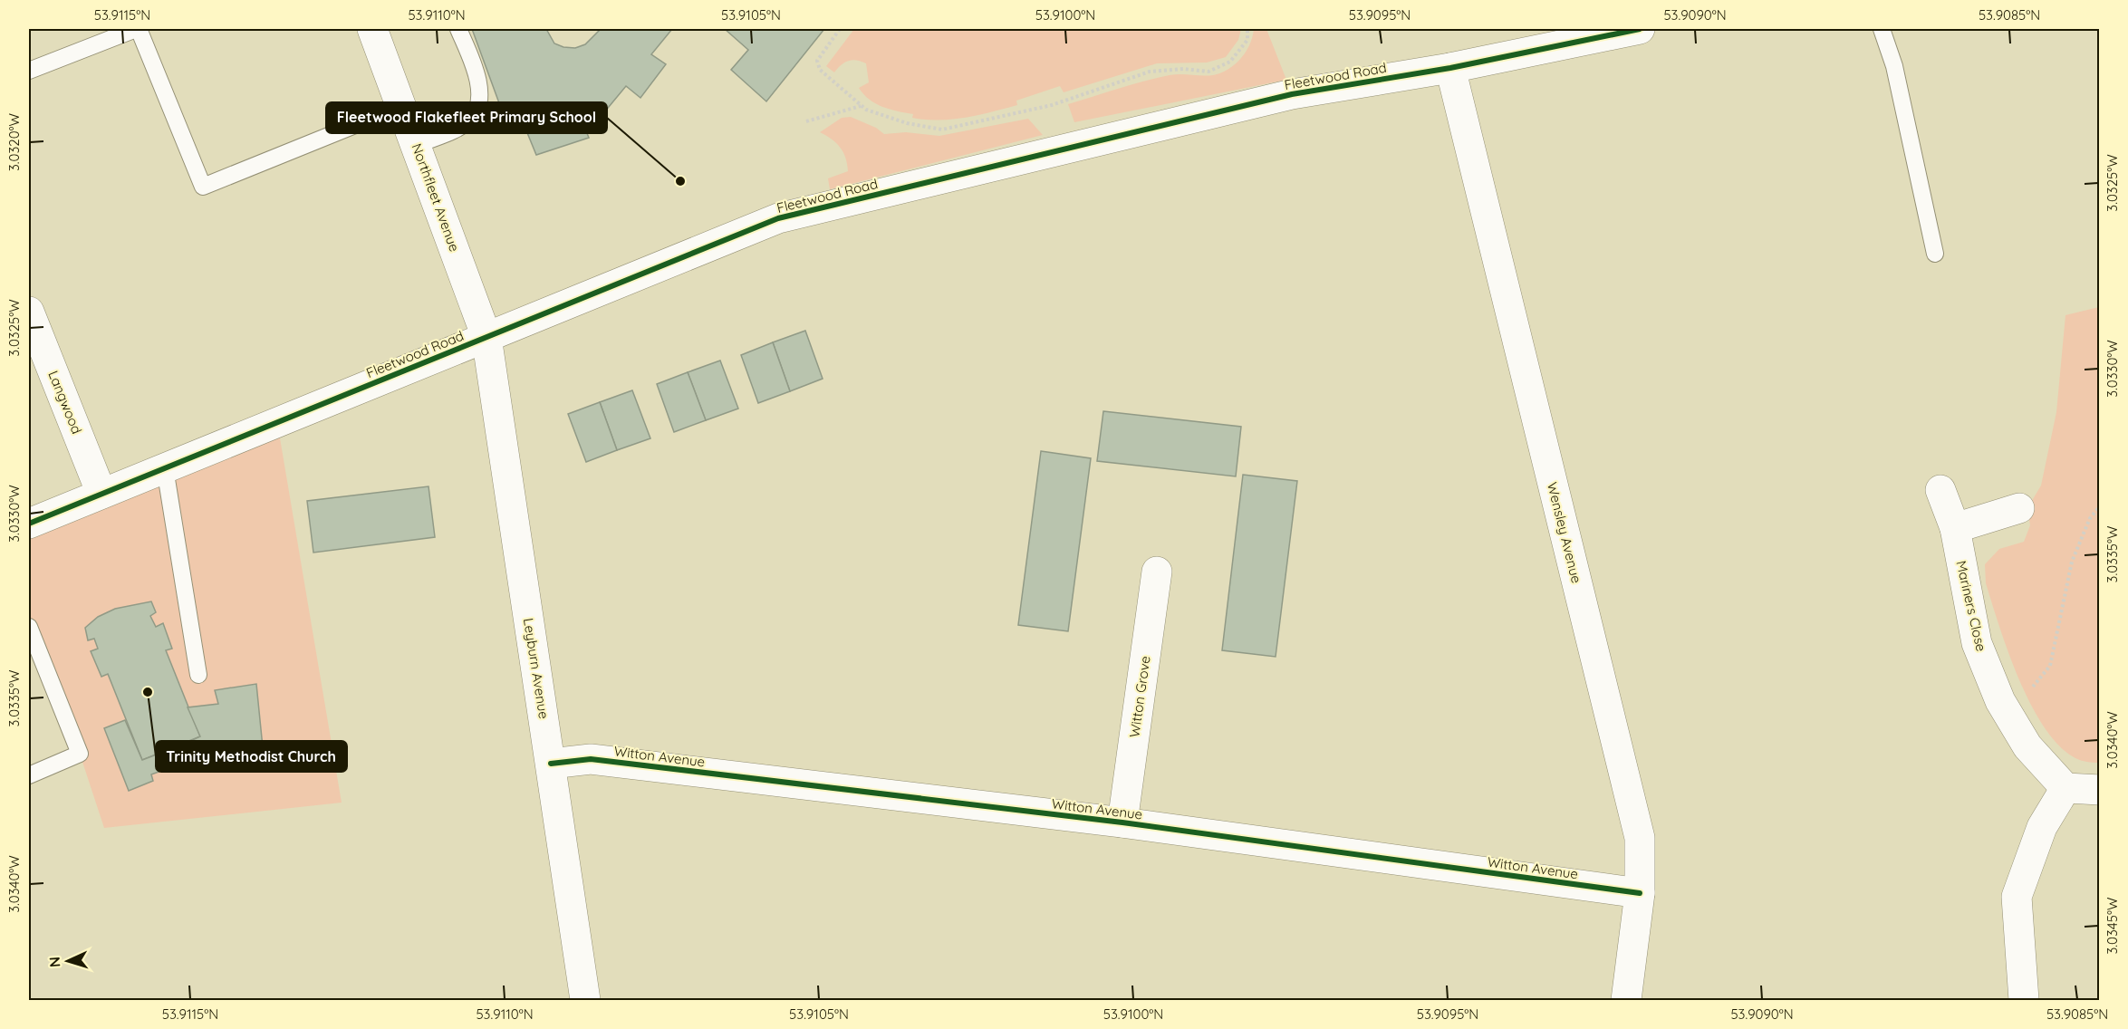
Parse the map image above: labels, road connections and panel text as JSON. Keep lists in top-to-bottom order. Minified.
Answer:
{"streets":{"street":["Fleetwood Road","Northfleet Avenue","Langwood","Wensley Avenue","Mariners Close","Leyburn Avenue","Witton Grove","Witton Avenue"]},"crossings":[["Fleetwood Road","Northfleet Avenue"],["Fleetwood Road","Langwood"],["Fleetwood Road","Wensley Avenue"],["Fleetwood Road","Leyburn Avenue"],["Northfleet Avenue","Leyburn Avenue"],["Wensley Avenue","Witton Avenue"],["Leyburn Avenue","Witton Avenue"],["Witton Grove","Witton Avenue"]],"places":["Fleetwood Flakefleet Primary School","Trinity Methodist Church"],"north":"left","coordinates":["53.9115°N","53.9110°N","53.9105°N","53.9100°N","53.9095°N","53.9090°N","53.9085°N","3.0320°W","3.0325°W","3.0330°W","3.0335°W","3.0340°W","3.0345°W"]}
